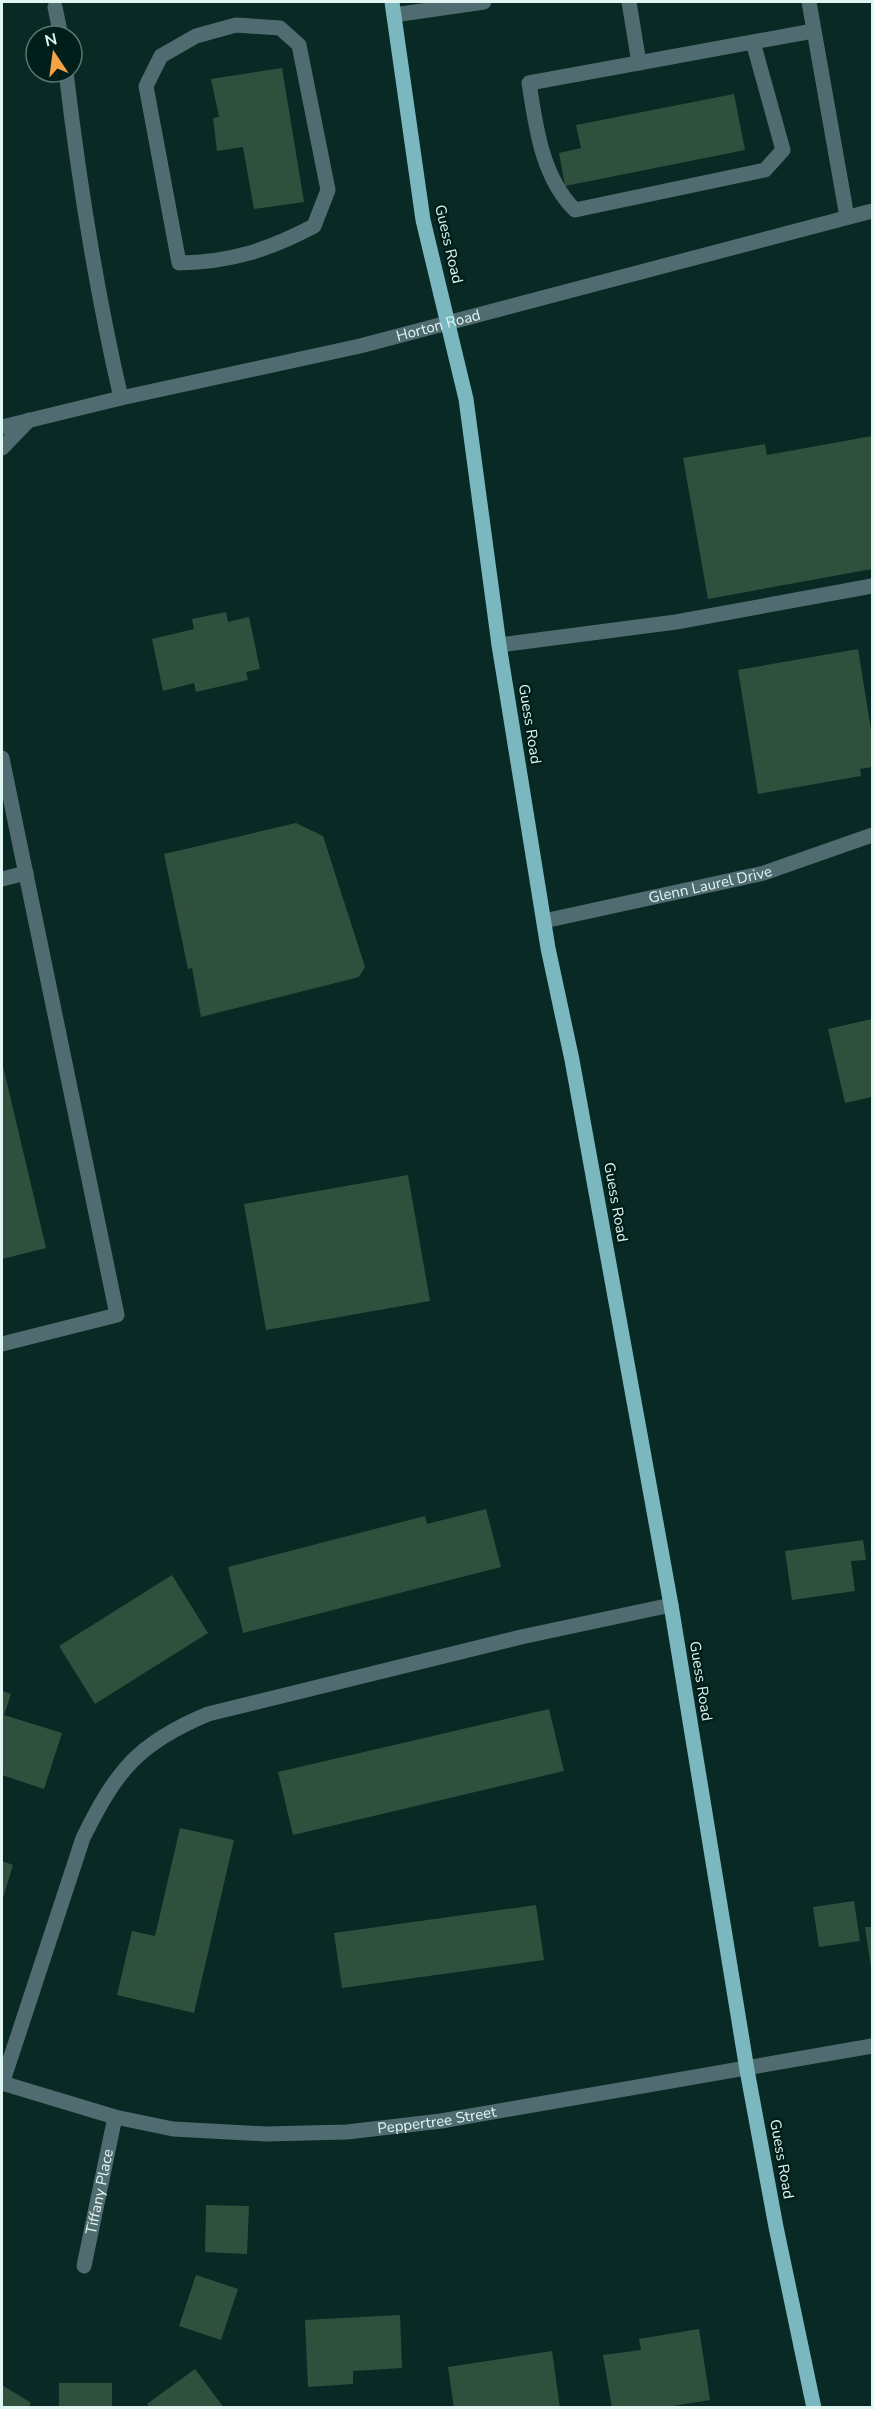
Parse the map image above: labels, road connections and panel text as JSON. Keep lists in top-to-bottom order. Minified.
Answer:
{"streets":{"main road":["Guess Road"],"street":["Horton Road","Glenn Laurel Drive","Peppertree Street","Tiffany Place"]},"crossings":[["Guess Road","Horton Road"],["Guess Road","Glenn Laurel Drive"],["Guess Road","Peppertree Street"],["Peppertree Street","Tiffany Place"]],"north":"top"}
